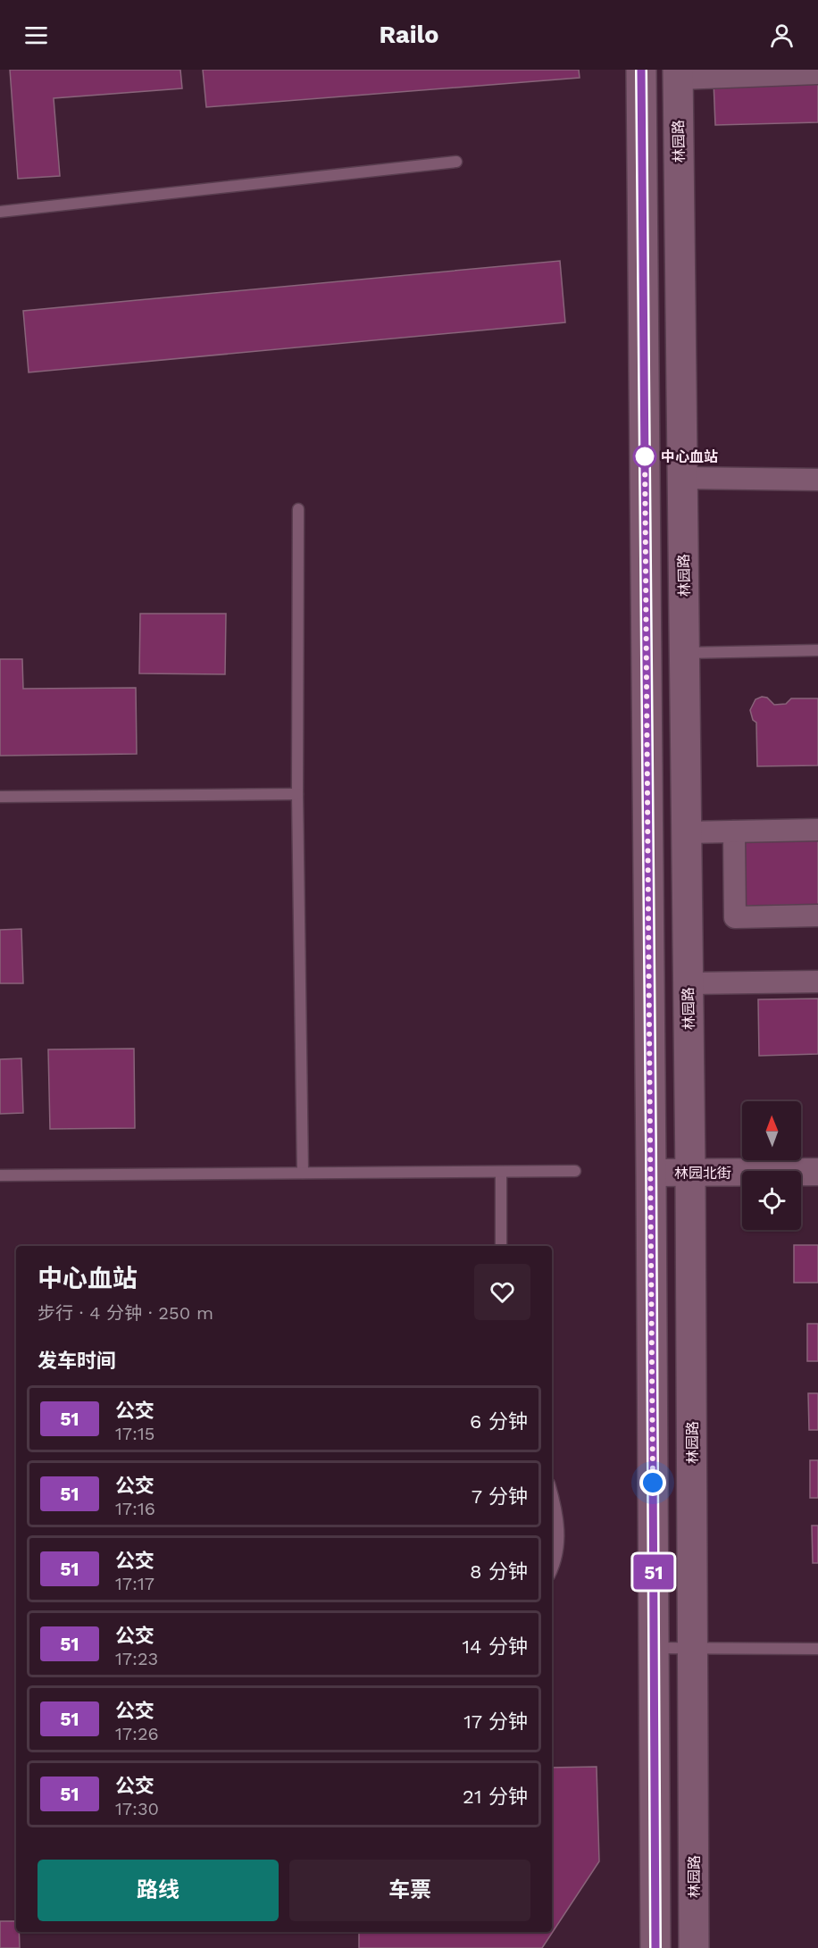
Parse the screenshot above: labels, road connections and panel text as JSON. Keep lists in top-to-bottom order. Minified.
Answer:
{"streets":{"main road":["林园路"],"street":["林园北街"]},"crossings":[["林园路","林园北街"]],"places":["中心血站"],"lines":["bus line 51"],"north":"top","page":{"header":"Railo","on_map":"51","heading":[["中心血站","步行 · 4 分钟 · 250 m"],"发车时间"],"list":[{"mark":"51","name":"公交","note":"17:15","value":"6 分钟"},{"mark":"51","name":"公交","note":"17:16","value":"7 分钟"},{"mark":"51","name":"公交","note":"17:17","value":"8 分钟"},{"mark":"51","name":"公交","note":"17:23","value":"14 分钟"},{"mark":"51","name":"公交","note":"17:26","value":"17 分钟"},{"mark":"51","name":"公交","note":"17:30","value":"21 分钟"}],"buttons":["路线","车票"]}}
